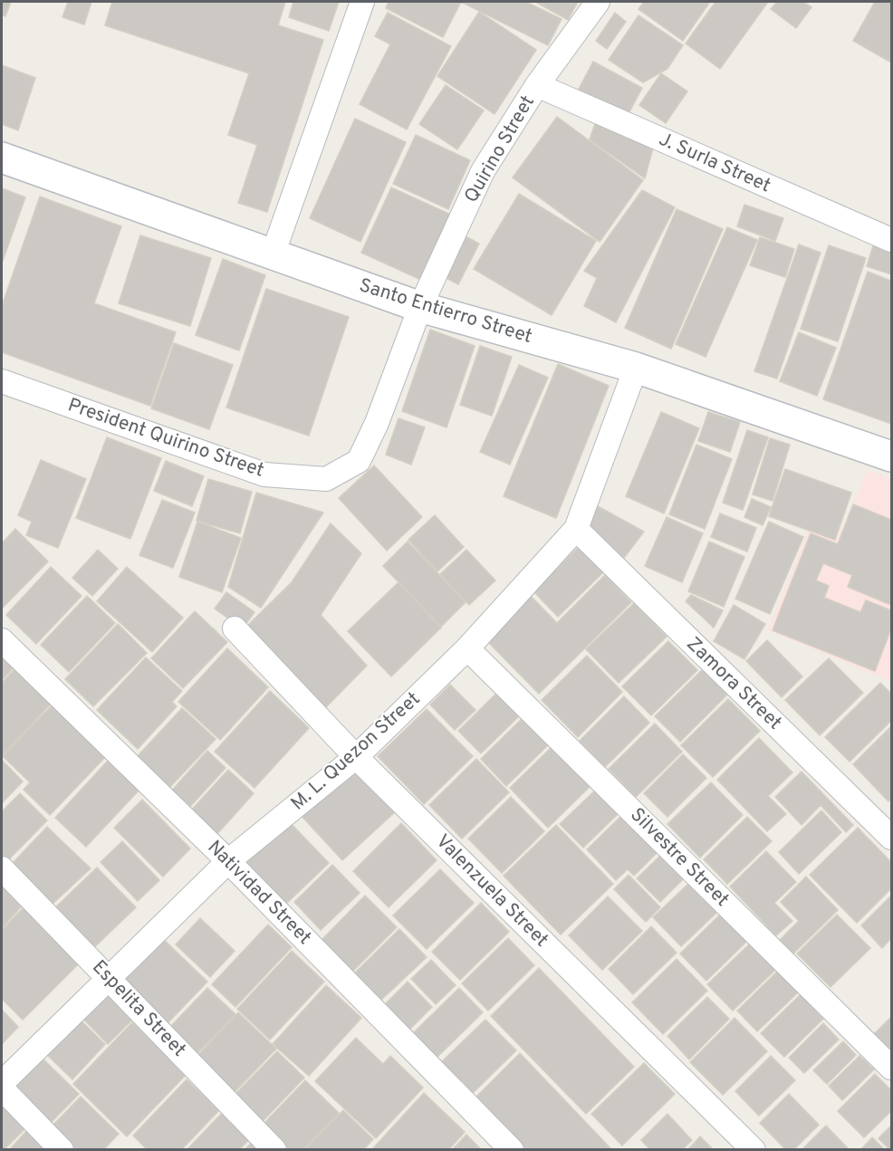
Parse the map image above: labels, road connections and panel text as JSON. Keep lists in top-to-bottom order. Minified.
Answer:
{"streets":{"main road":["Santo Entierro Street"],"street":["Quirino Street","J. Surla Street","President Quirino Street","Zamora Street","M. L. Quezon Street","Silvestre Street","Valenzuela Street","Natividad Street","Espelita Street"]},"crossings":[["Quirino Street","J. Surla Street"],["Quirino Street","Santo Entierro Street"],["Quirino Street","President Quirino Street"],["Santo Entierro Street","President Quirino Street"],["Santo Entierro Street","M. L. Quezon Street"],["Zamora Street","M. L. Quezon Street"],["M. L. Quezon Street","Silvestre Street"],["M. L. Quezon Street","Valenzuela Street"],["M. L. Quezon Street","Natividad Street"],["M. L. Quezon Street","Espelita Street"]]}
